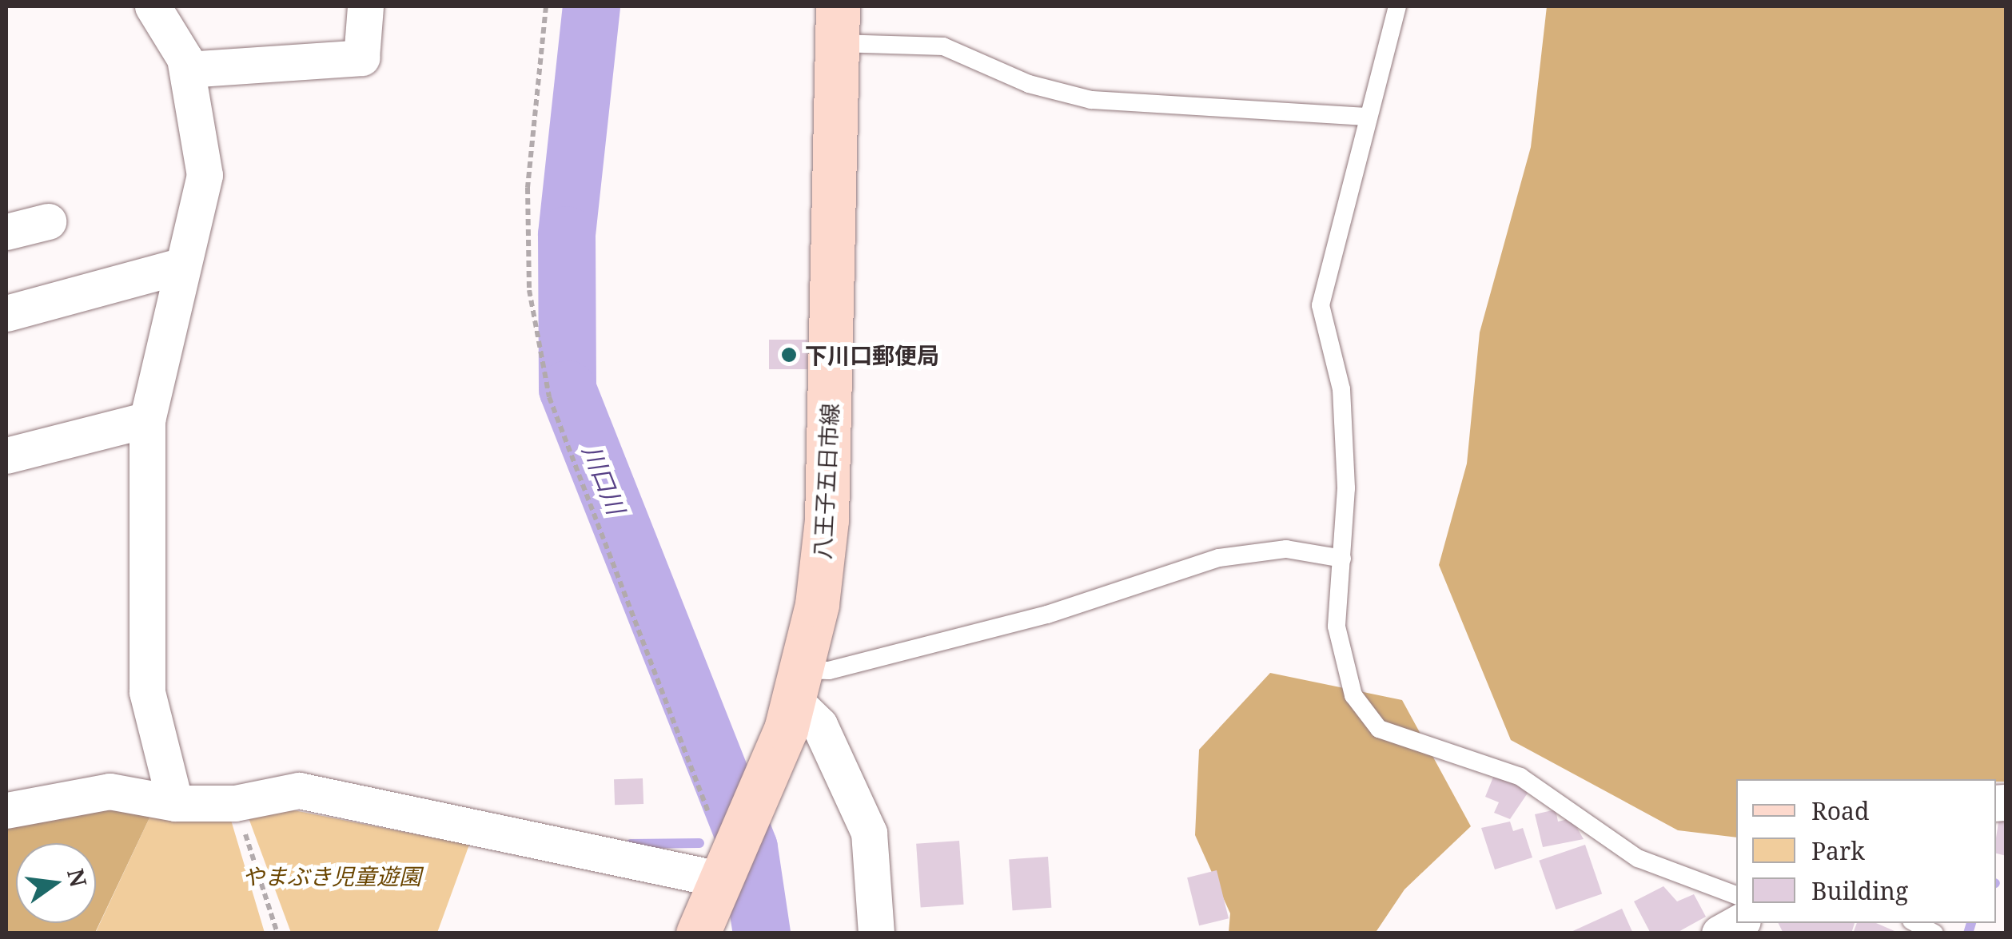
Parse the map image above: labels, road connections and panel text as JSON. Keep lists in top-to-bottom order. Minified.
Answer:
{"streets":{"main road":["八王子五日市線"]},"water":["川口川"],"parks":["やまぶき児童遊園"],"places":["下川口郵便局"],"legend":["Road","Park","Building"],"north":"right"}
